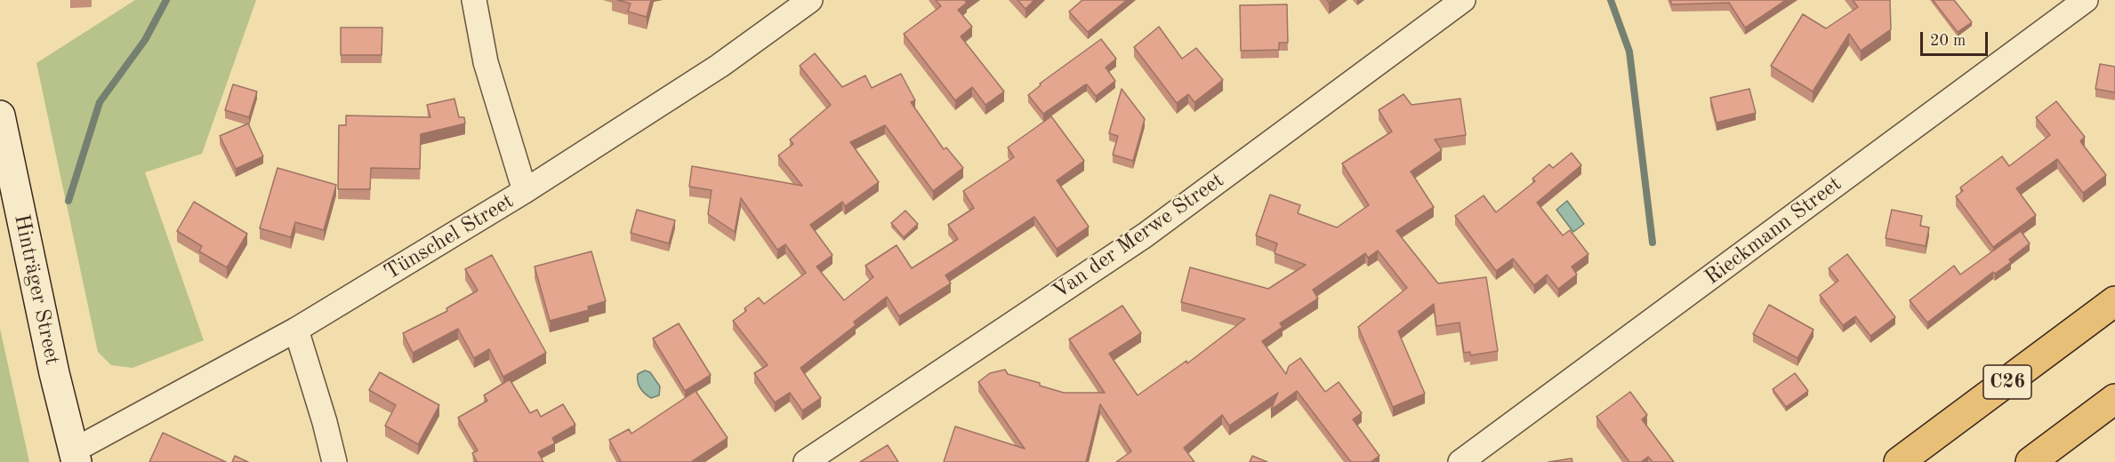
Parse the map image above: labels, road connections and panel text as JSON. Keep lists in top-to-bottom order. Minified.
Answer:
{"streets":{"main road":["C26"],"street":["Rieckmann Street","Van der Merwe Street","Tünschel Street","Hinträger Street"]},"crossings":[["Tünschel Street","Hinträger Street"]],"scale_bar":"20 m"}
